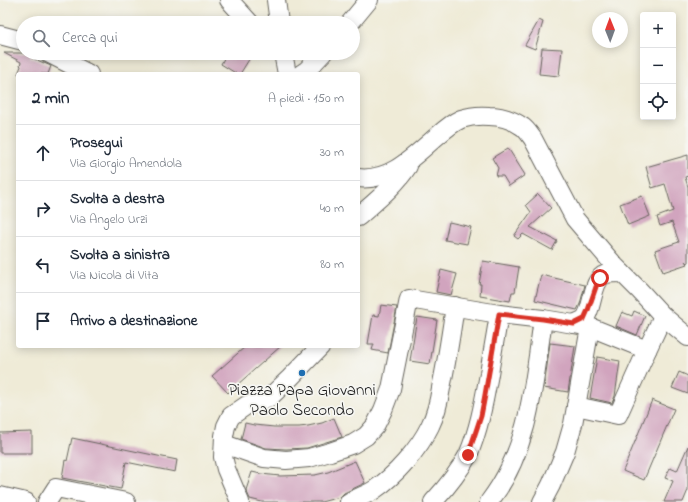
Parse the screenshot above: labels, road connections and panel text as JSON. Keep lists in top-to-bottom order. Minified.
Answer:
{"places":["Piazza Papa Giovanni Paolo Secondo"],"north":"top","page":{"map_buttons":["+","−"],"search":"Cerca qui","heading":["2 min","A piedi · 150 m"],"list":[["Prosegui","Via Giorgio Amendola","30 m"],["Svolta a destra","Via Angelo Urzì","40 m"],["Svolta a sinistra","Via Nicola di Vita","80 m"],"Arrivo a destinazione"]}}
